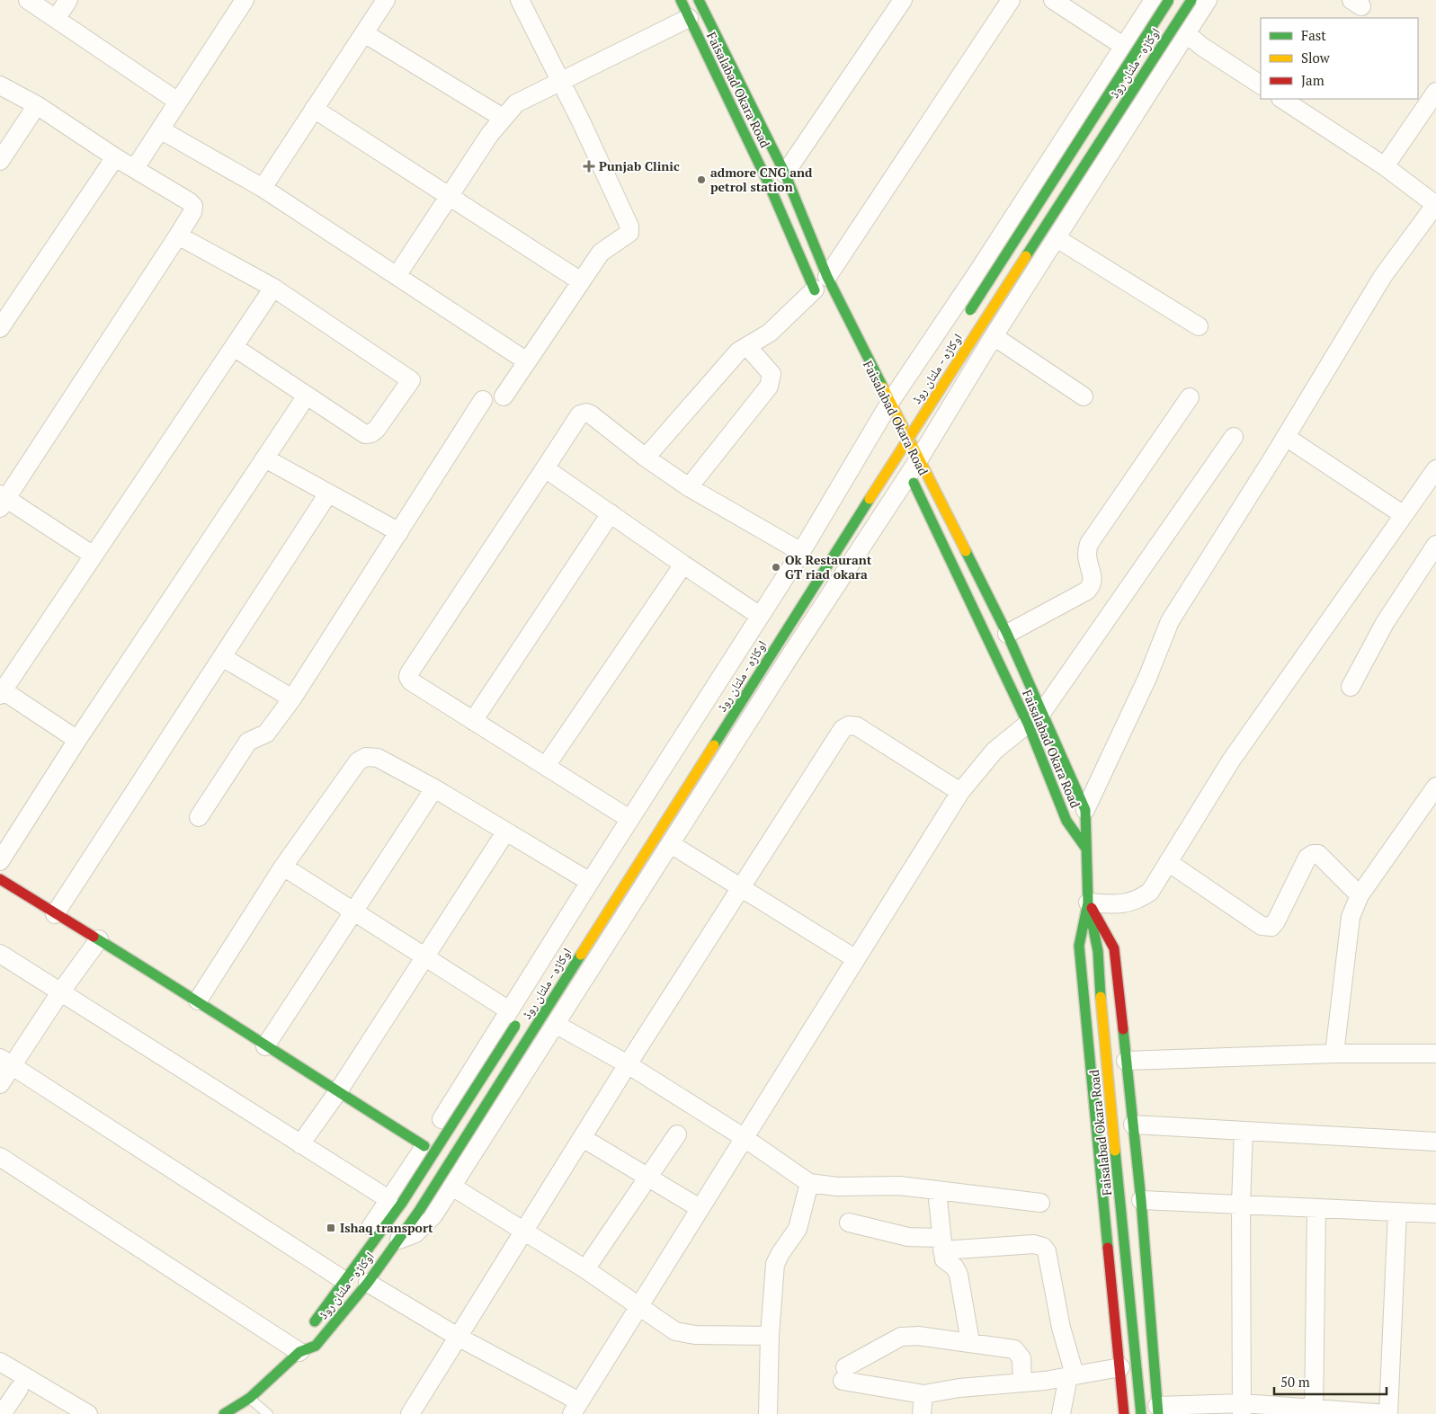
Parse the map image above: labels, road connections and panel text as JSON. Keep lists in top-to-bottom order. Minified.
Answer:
{"streets":{"main road":["اوکاڑہ - ملتان روڈ","Faisalabad Okara Road"]},"crossings":[["اوکاڑہ - ملتان روڈ","Faisalabad Okara Road"]],"places":{"health":["Punjab Clinic"],"other":["admore CNG and petrol station","Ok Restaurant GT riad okara"],"transit":["Ishaq transport"]},"legend":["Fast","Slow","Jam"],"scale_bar":"50 m"}
